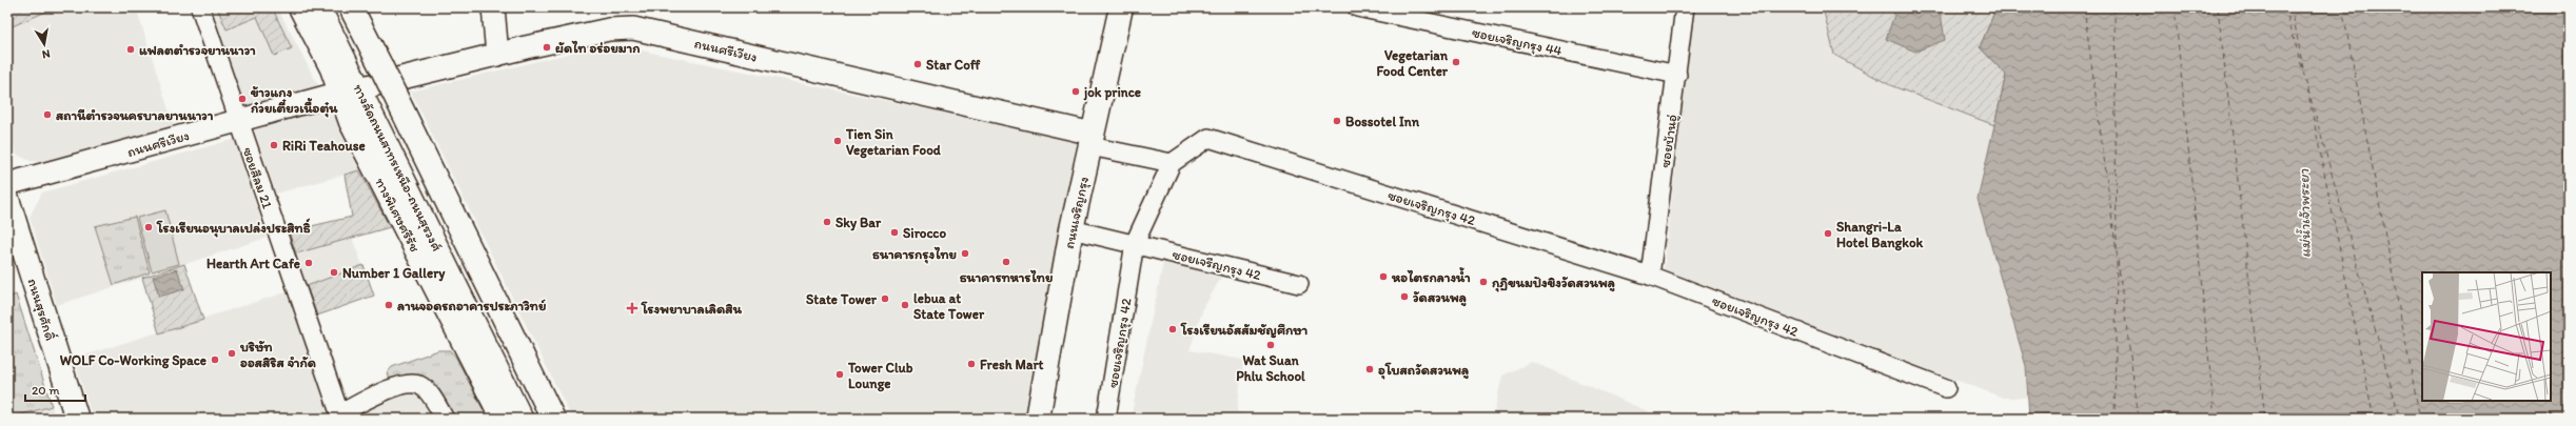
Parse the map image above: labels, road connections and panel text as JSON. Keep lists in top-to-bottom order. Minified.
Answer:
{"streets":{"main road":["ถนนเจริญกรุง","ทางพิเศษศรีรัช","ถนนสุรศักดิ์"],"street":["ซอยเจริญกรุง 44","ถนนศรีเวียง","ซอยบ้านอู่","ทางลัดถนนสาทรเหนือ-ถนนสุรวงศ์","ซอยสีลม 21","ซอยเจริญกรุง 42","ซอยเจรืญกรุง 42"]},"crossings":[["ซอยเจริญกรุง 44","ซอยบ้านอู่"],["ถนนศรีเวียง","ทางลัดถนนสาทรเหนือ-ถนนสุรวงศ์"],["ถนนศรีเวียง","ซอยสีลม 21"],["ถนนศรีเวียง","ถนนเจริญกรุง"],["ซอยบ้านอู่","ซอยเจริญกรุง 42"],["ซอยเจริญกรุง 42","ซอยเจรืญกรุง 42"],["ถนนเจริญกรุง","ซอยเจรืญกรุง 42"]],"water":["แม่น้ำเจ้าพระยา"],"places":{"other":["ผัดไท อร่อยมาก","แฟลตตำรวจยานนาวา","Vegetarian Food Center","Star Coff","jok prince","ข้าวแกง ก๋วยเตี๋ยวเนื้อตุ๋น","สถานีตำรวจนครบาลยานนาวา","Bossotel Inn","Tien Sin Vegetarian Food","RiRi Teahouse","Sky Bar","โรงเรียนอนุบาลเปล่งประสิทธิ์","Sirocco","Shangri-La Hotel Bangkok","ธนาคารกรุงไทย","ธนาคารทหารไทย","Hearth Art Cafe","Number 1 Gallery","หอไตรกลางน้ำ","กุฏิขนมปังขิงวัดสวนพลู","วัดสวนพลู","State Tower","ลานจอดรถอาคารประภาวิทย์","lebua at State Tower","โรงเรียนอัสสัมชัญศึกษา","Wat Suan Phlu School","บริษัท ออสสิริส จำกัด","WOLF Co-Working Space","Fresh Mart","อุโบสถวัดสวนพลู","Tower Club Lounge"],"health":["โรงพยาบาลเลิดสิน"]},"scale_bar":"20 m","north":"bottom"}
